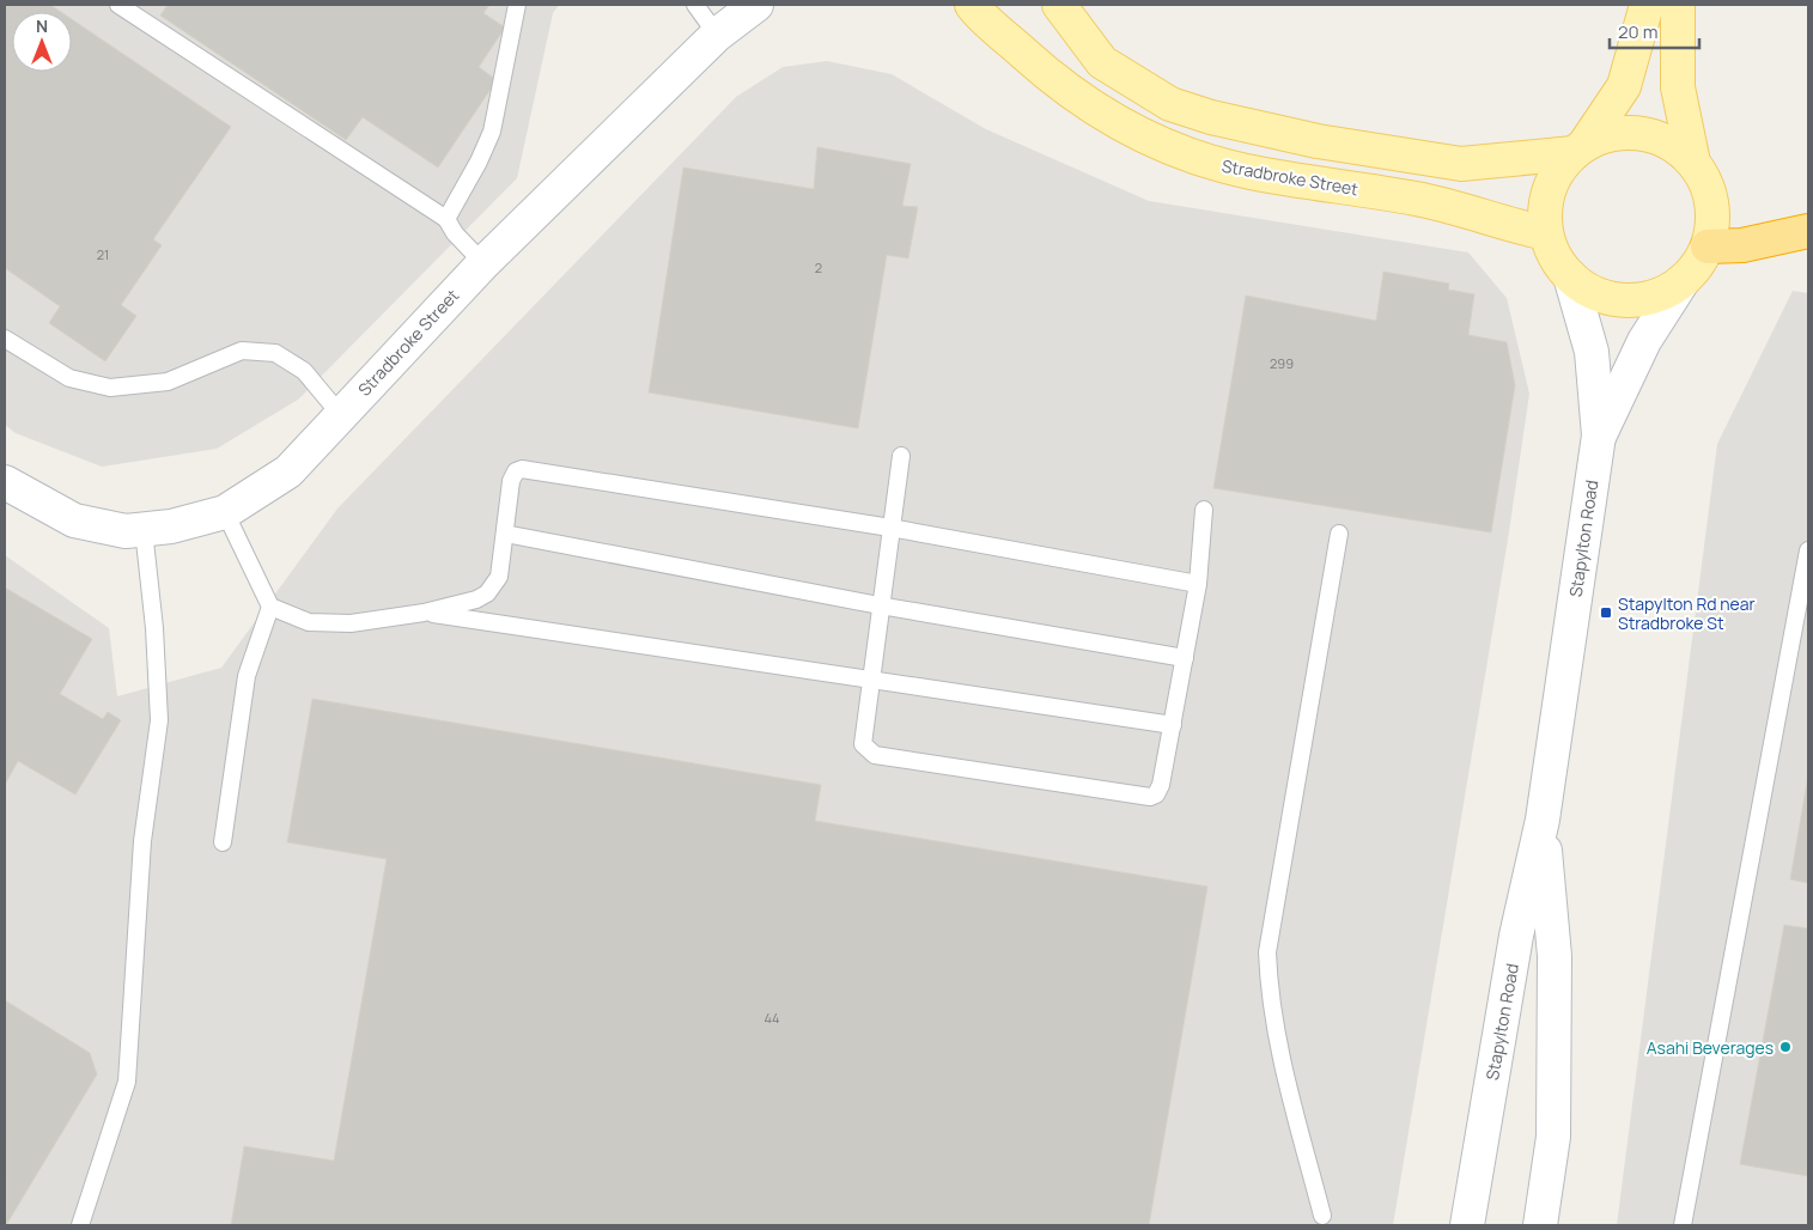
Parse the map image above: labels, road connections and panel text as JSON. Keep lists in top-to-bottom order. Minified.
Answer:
{"streets":{"main road":["Stradbroke Street","Stapylton Road"]},"crossings":[["Stradbroke Street","Stapylton Road"]],"places":{"transit":["Stapylton Rd near Stradbroke St"],"other":["Asahi Beverages"]},"house_numbers":["21","2","299","44"],"scale_bar":"20 m","north":"top"}
